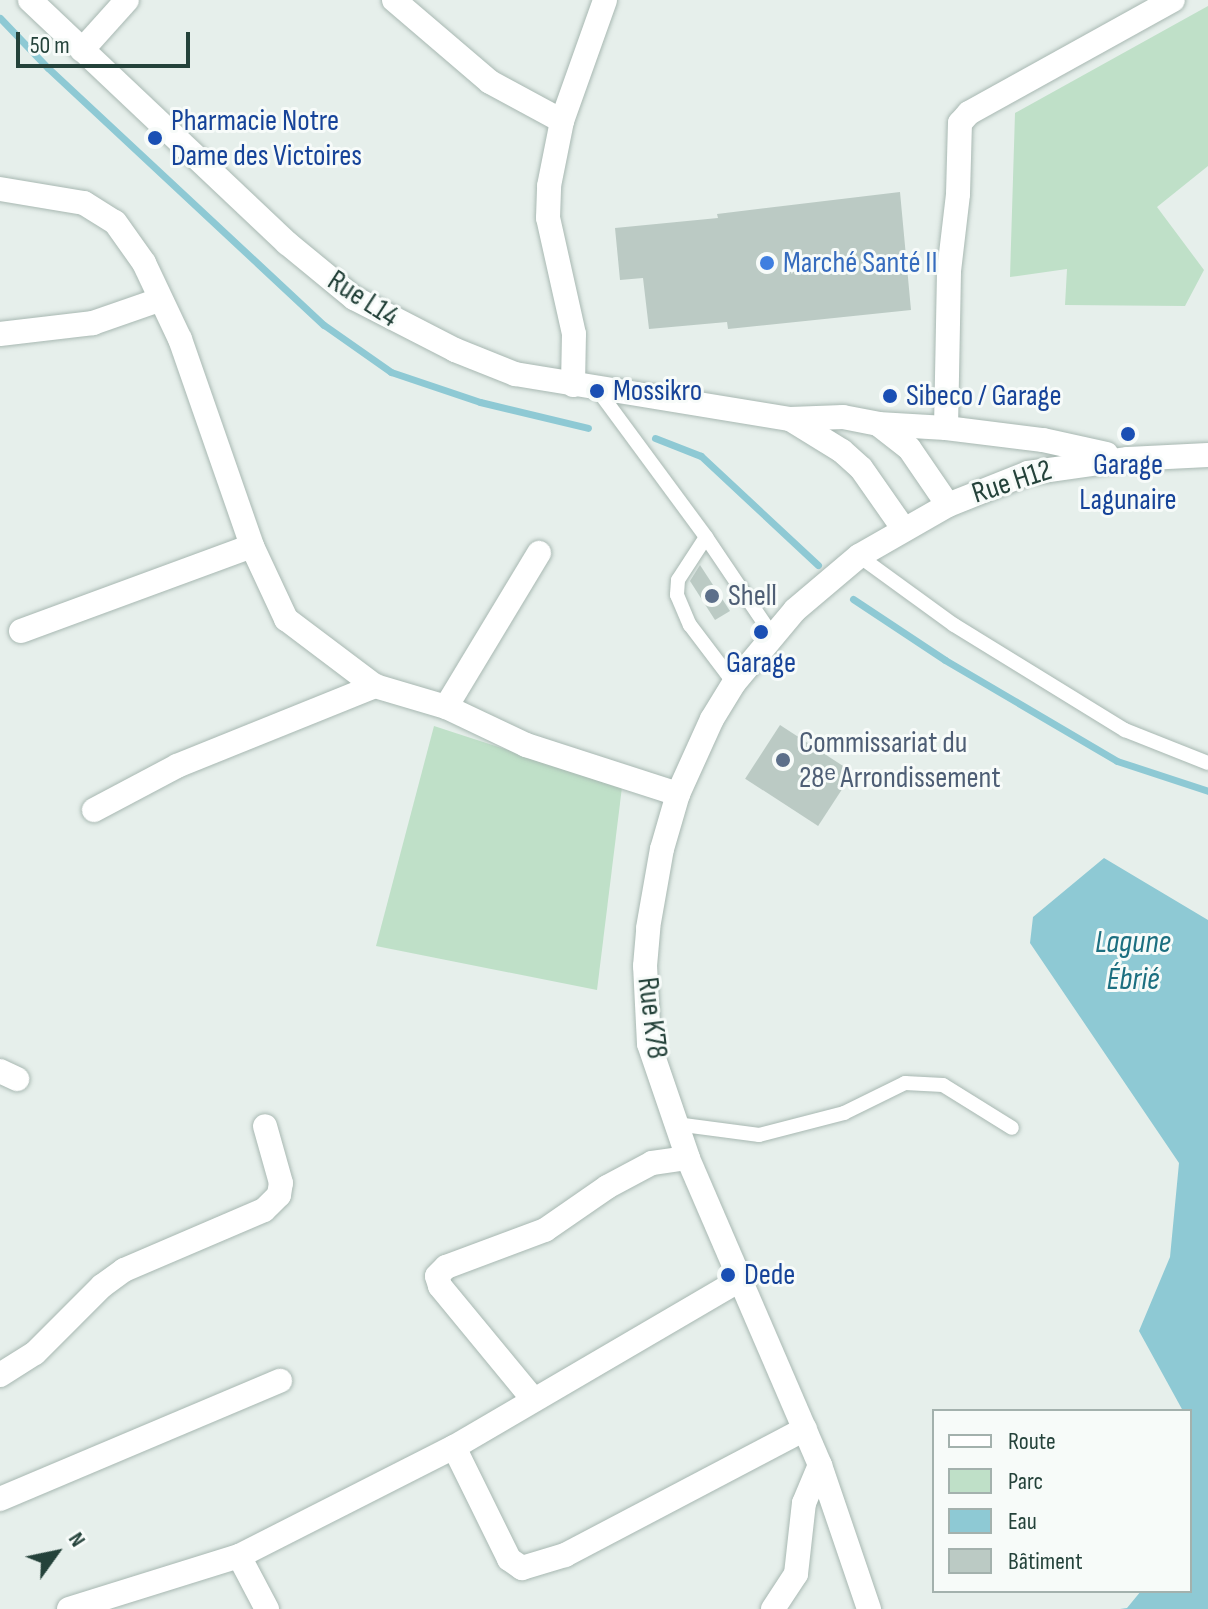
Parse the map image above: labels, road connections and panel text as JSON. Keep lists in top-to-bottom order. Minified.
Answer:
{"streets":{"street":["Rue L14","Rue H12","Rue K78"]},"crossings":[["Rue L14","Rue H12"],["Rue L14","Rue K78"],["Rue H12","Rue K78"]],"water":["Lagune Ébrié"],"places":["Pharmacie Notre Dame des Victoires","Marché Santé II","Mossikro","Sibeco / Garage","Garage Lagunaire","Shell","Garage","Commissariat du 28ᵉ Arrondissement","Dede"],"legend":["Route","Parc","Eau","Bâtiment"],"scale_bar":"50 m","north":"top right"}
